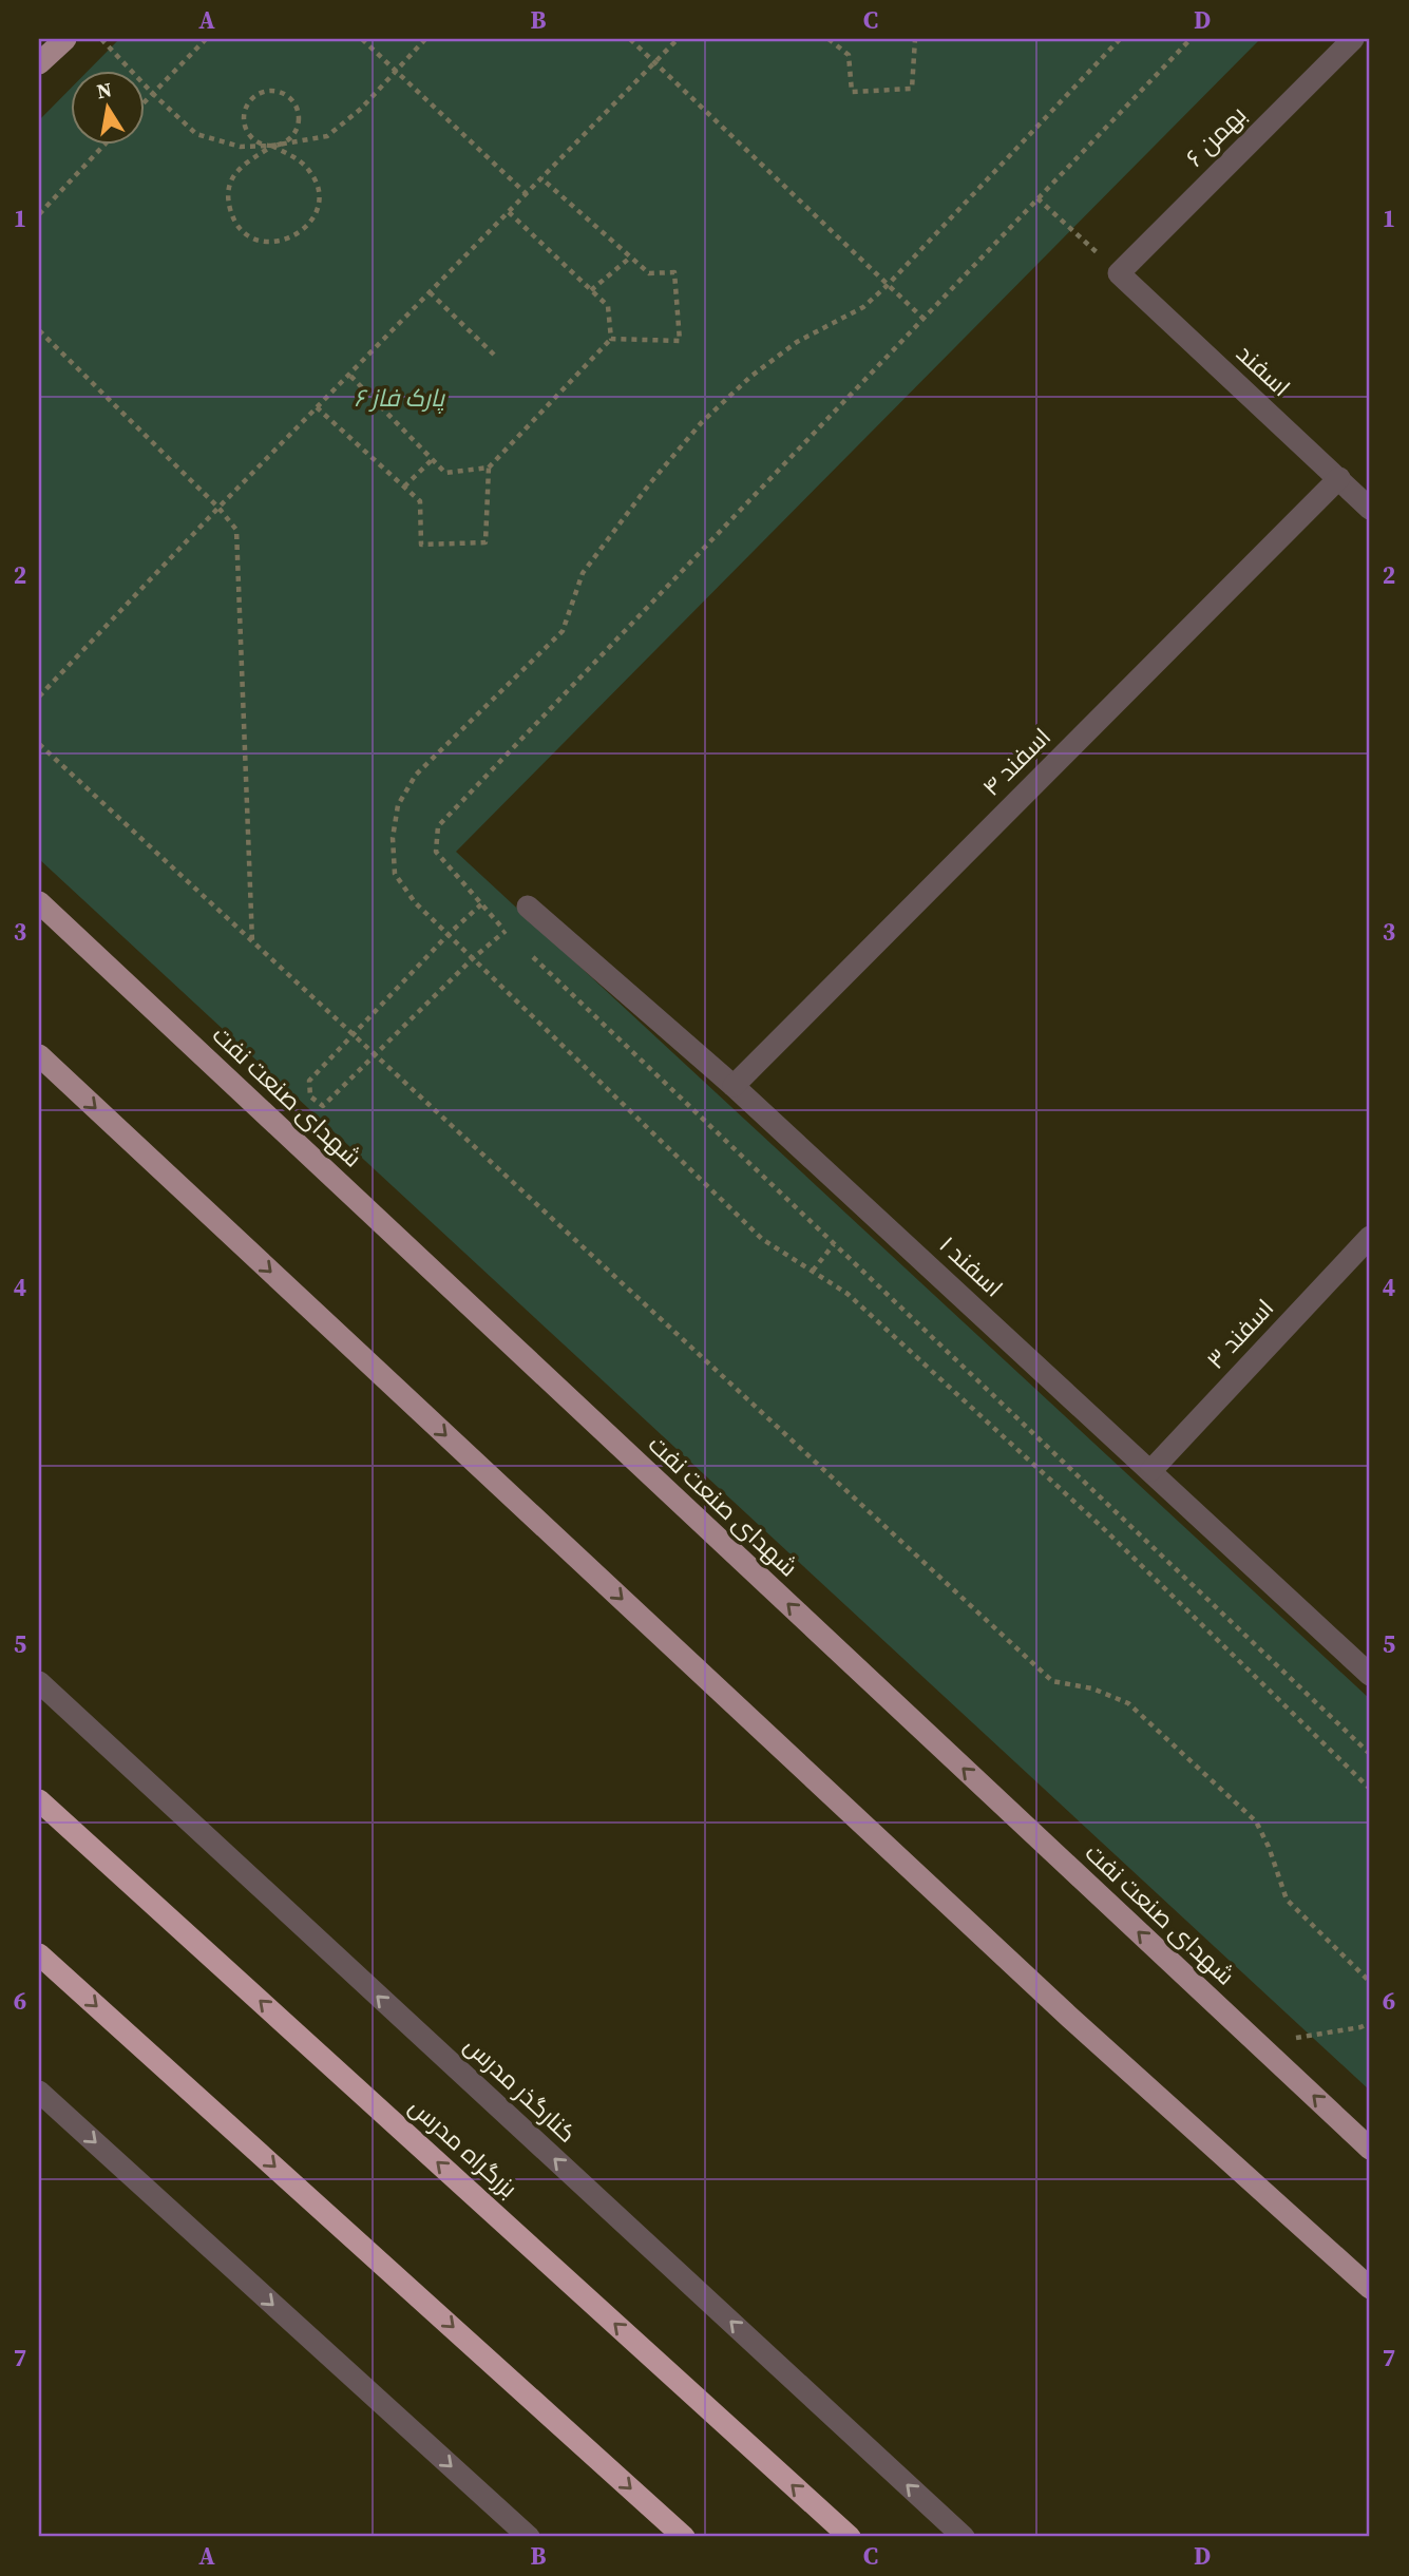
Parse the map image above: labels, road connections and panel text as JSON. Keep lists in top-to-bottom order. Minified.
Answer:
{"streets":{"highway":["بزرگراه مدرس"],"main road":["شهدای صنعت نفت"],"street":["بهمن ۶","اسفند","اسفند ۴","اسفند ۱","اسفند ۳","کنارگذر مدرس"]},"crossings":[["بهمن ۶","اسفند"],["اسفند","اسفند ۴"],["اسفند ۴","اسفند ۱"],["اسفند ۱","اسفند ۳"]],"one_way":["کنارگذر مدرس"],"parks":["پارک فاز ۶"],"north":"top","grid":{"columns":["A","B","C","D"],"rows":["1","2","3","4","5","6","7"]}}
